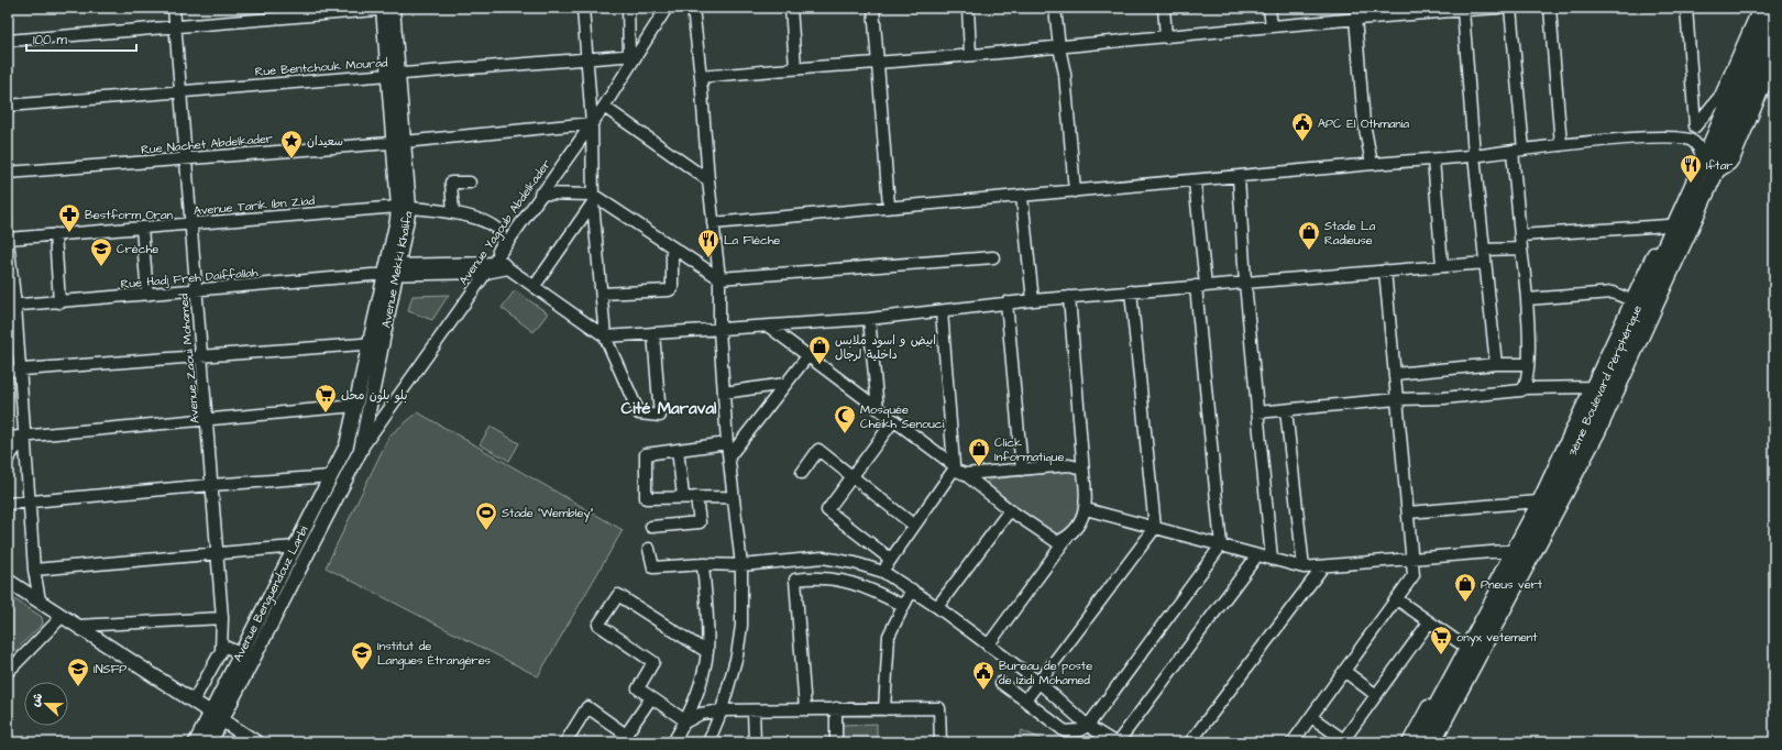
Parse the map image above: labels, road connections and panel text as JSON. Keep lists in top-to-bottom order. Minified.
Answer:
{"streets":{"highway":["3ème Boulevard Périphérique"],"main road":["Avenue Mekki Khalifa","Avenue Benguendouz Larbi"],"street":["Rue Bentchouk Mourad","Rue Nachet Abdelkader","Avenue Tarik Ibn Ziad","Avenue Yagoub Abdelkader","Rue Hadj Freh Daiffallah","Avenue Zaoui Mohamed"]},"crossings":[["Rue Bentchouk Mourad","Avenue Yagoub Abdelkader"],["Rue Bentchouk Mourad","Avenue Mekki Khalifa"],["Rue Bentchouk Mourad","Avenue Zaoui Mohamed"],["Rue Nachet Abdelkader","Avenue Yagoub Abdelkader"],["Rue Nachet Abdelkader","Avenue Mekki Khalifa"],["Rue Nachet Abdelkader","Avenue Zaoui Mohamed"],["Avenue Tarik Ibn Ziad","Avenue Yagoub Abdelkader"],["Avenue Tarik Ibn Ziad","Avenue Mekki Khalifa"],["Avenue Tarik Ibn Ziad","Avenue Zaoui Mohamed"],["Avenue Yagoub Abdelkader","Avenue Mekki Khalifa"],["Avenue Mekki Khalifa","Rue Hadj Freh Daiffallah"],["Avenue Mekki Khalifa","Avenue Benguendouz Larbi"],["Rue Hadj Freh Daiffallah","Avenue Zaoui Mohamed"]],"districts":["Cité Maraval"],"places":{"public building":["APC El Othmania","Bureau de poste de Izidi Mohamed"],"place":["سعيدان"],"restaurant":["Iftar","La Flèche"],"pharmacy":["Bestform Oran"],"shop":["Stade La Radieuse","ابيض و اسود ملابس داخلية لرجال","Click Informatique","Pneus vert"],"school or university":["Crèche","Institut de Langues Étrangères","INSFP"],"supermarket":["بلو بلون محل","onyx vetement"],"mosque":["Mosquée Cheikh Senouci"],"sports":["Stade \"Wembley\""]},"scale_bar":"100 m","north":"left"}
